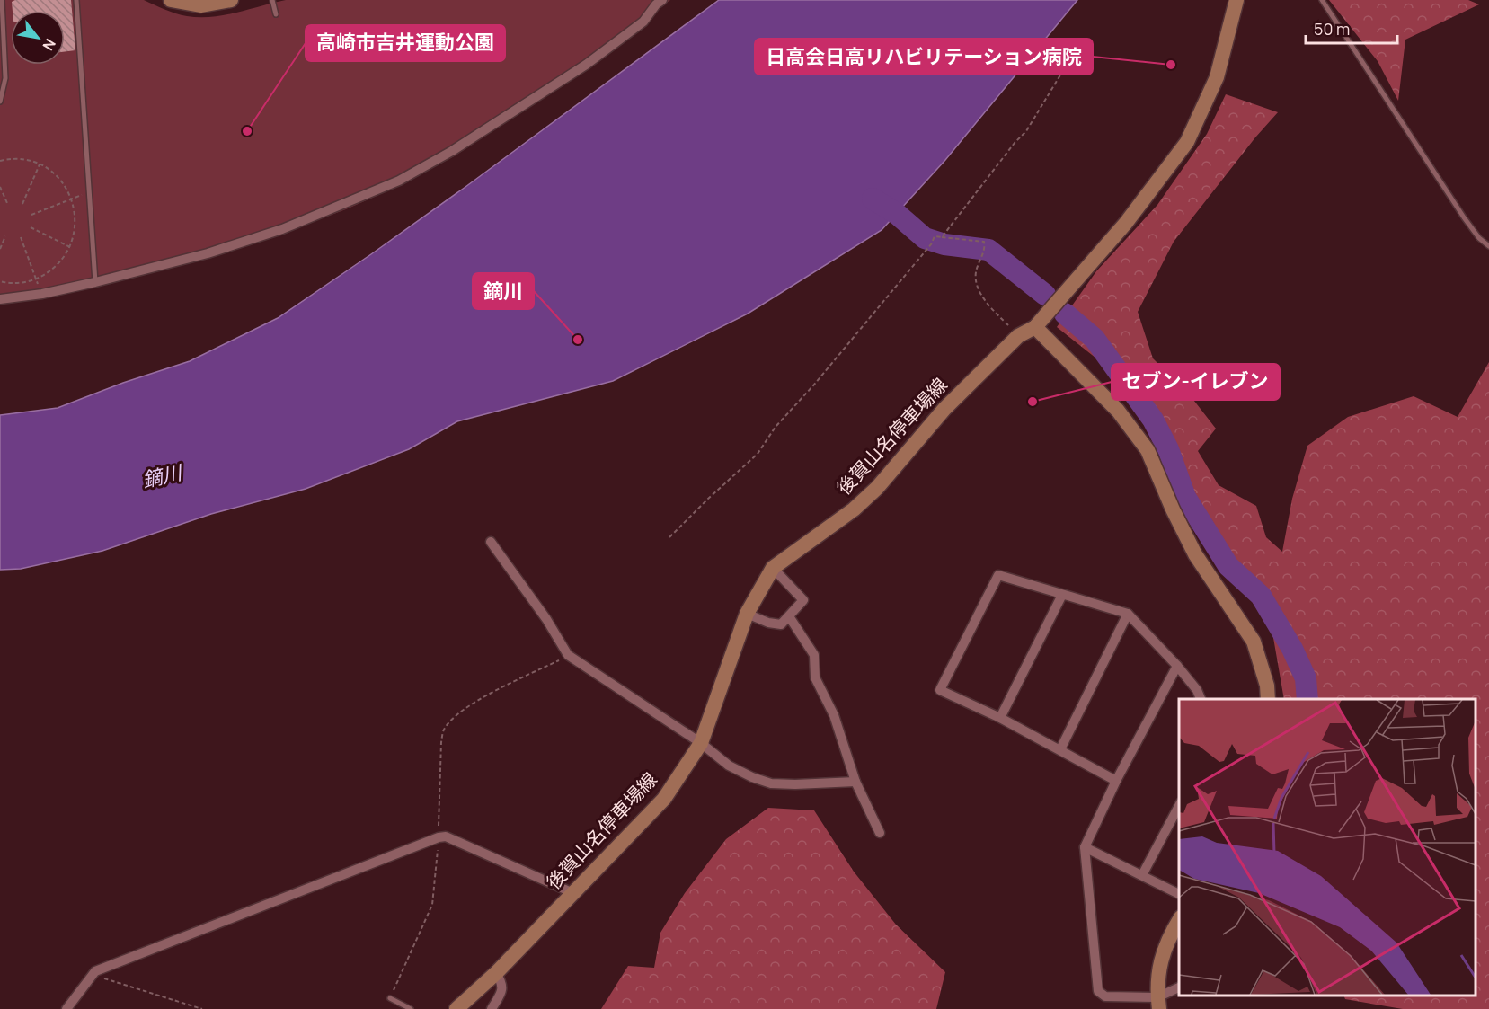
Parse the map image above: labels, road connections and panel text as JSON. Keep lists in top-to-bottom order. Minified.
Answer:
{"streets":{"main road":["後賀山名停車場線"]},"water":["鏑川"],"places":["日高会日高リハビリテーション病院","高崎市吉井運動公園","鏑川","セブン-イレブン"],"scale_bar":"50 m","north":"bottom right"}
